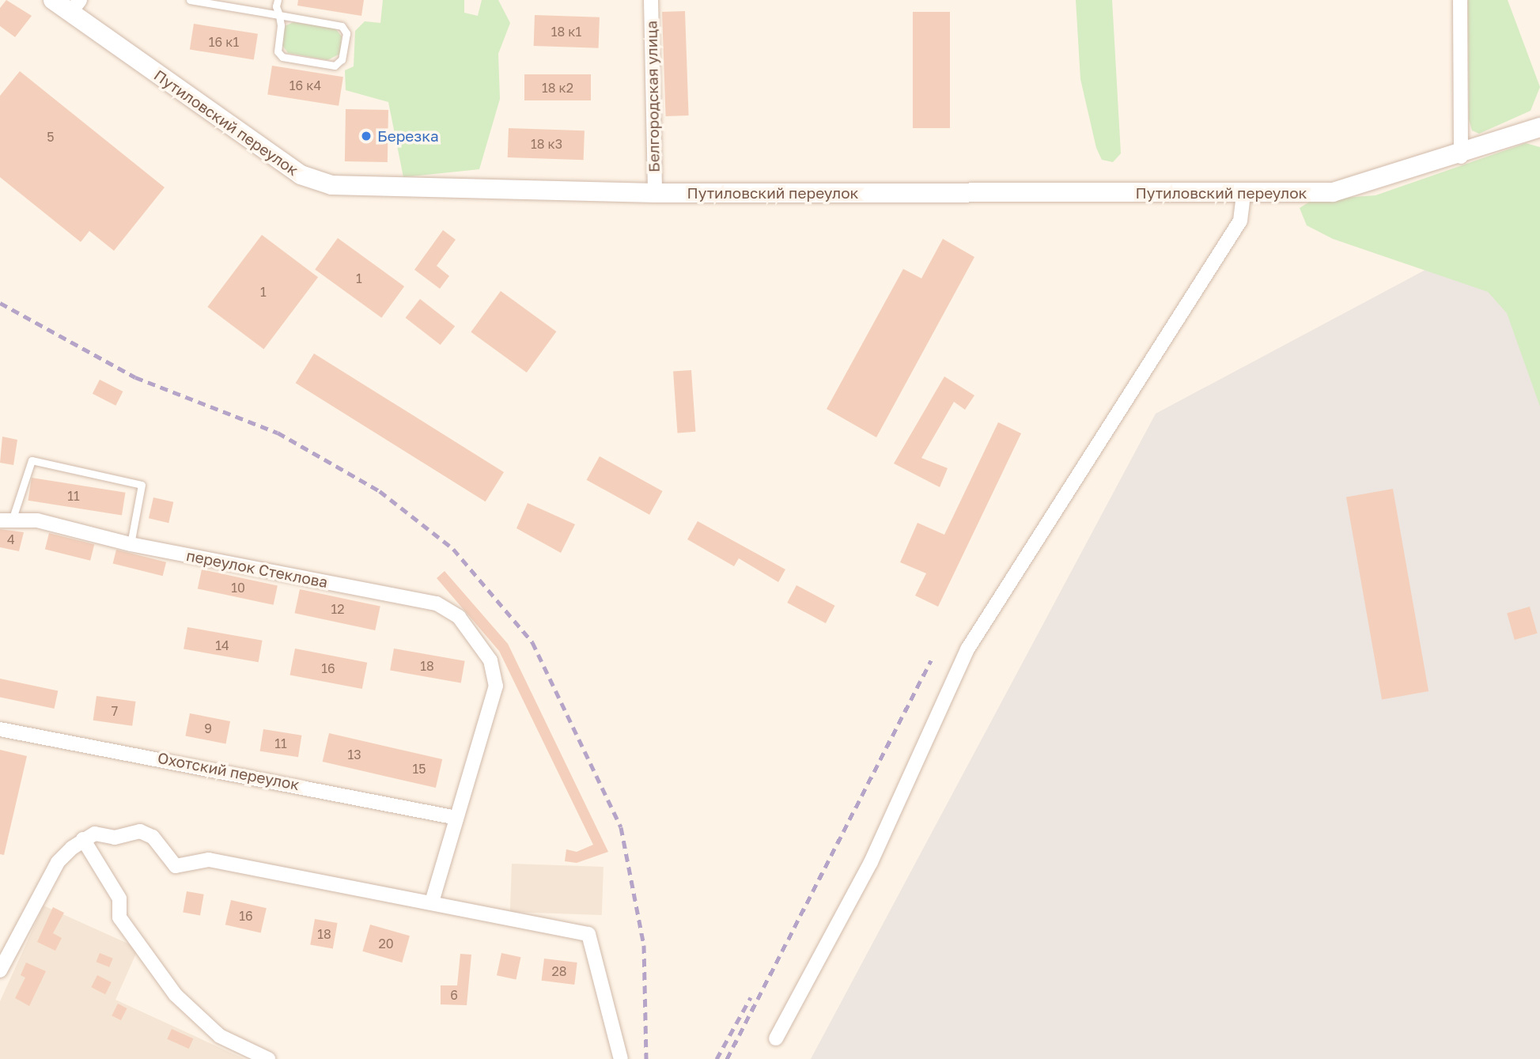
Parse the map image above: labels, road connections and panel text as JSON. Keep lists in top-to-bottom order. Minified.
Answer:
{"streets":{"main road":["Путиловский переулок"],"street":["Белгородская улица","переулок Стеклова","Охотский переулок"]},"crossings":[["Белгородская улица","Путиловский переулок"],["переулок Стеклова","Охотский переулок"]],"places":["Березка"],"house_numbers":["18 к1","16 к1","16 к4","18 к2","5","18 к3","1","1","11","4","10","12","14","18","16","7","9","11","13","15","16","18","20","28","6"]}
